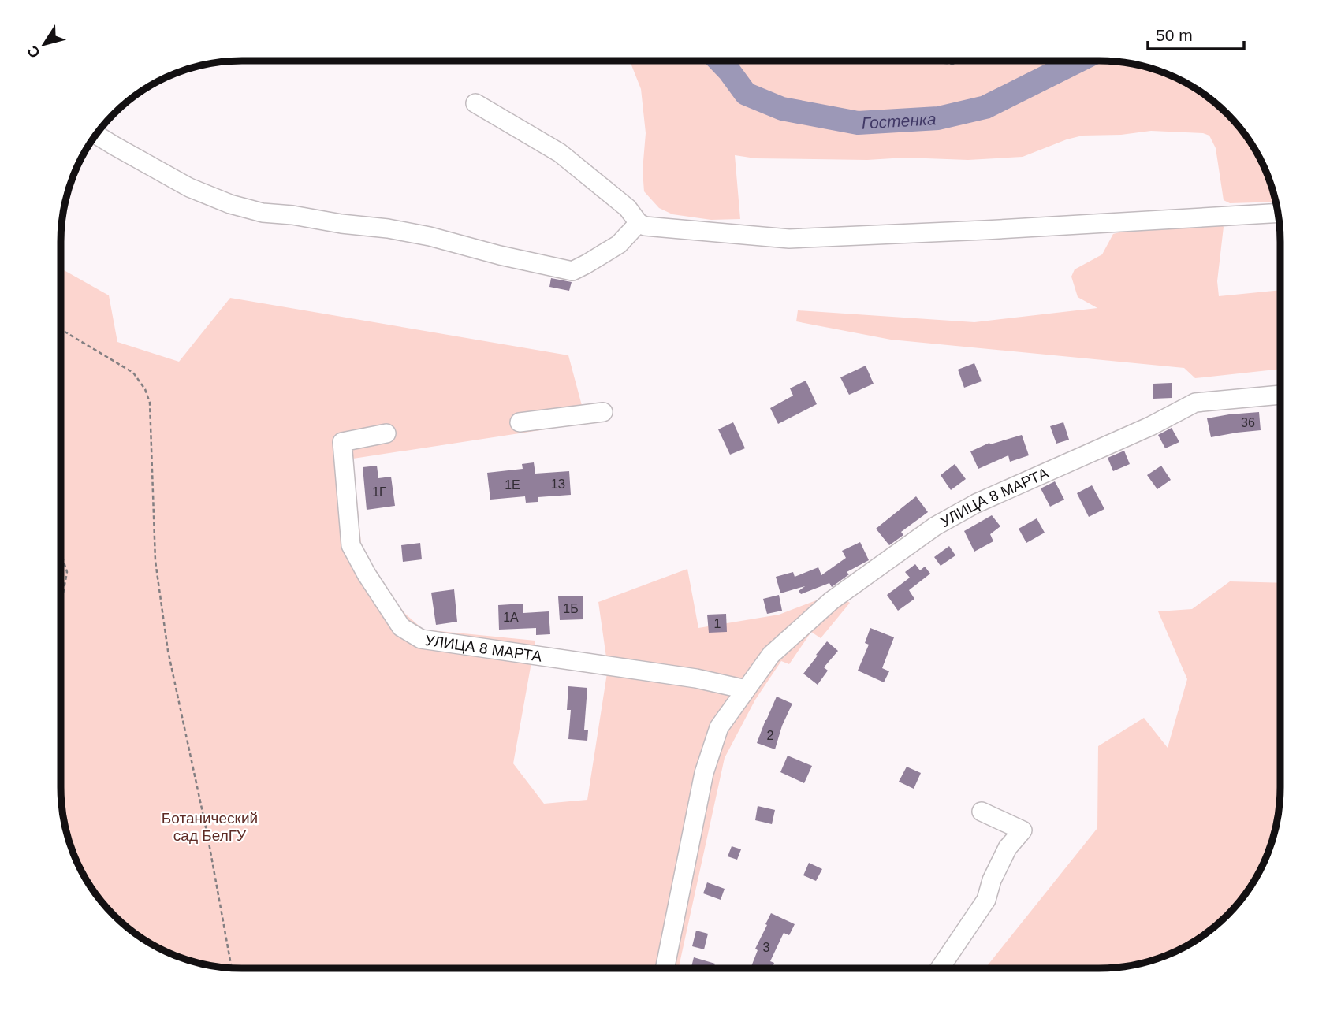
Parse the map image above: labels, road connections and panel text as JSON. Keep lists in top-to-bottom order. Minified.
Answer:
{"streets":{"street":["УЛИЦА 8 МАРТА"]},"water":["Гостенка"],"parks":["Ботанический сад БелГУ"],"house_numbers":["36","1З","1Е","1Г","1Б","1А","1","2","3"],"scale_bar":"50 m","north":"bottom left"}
